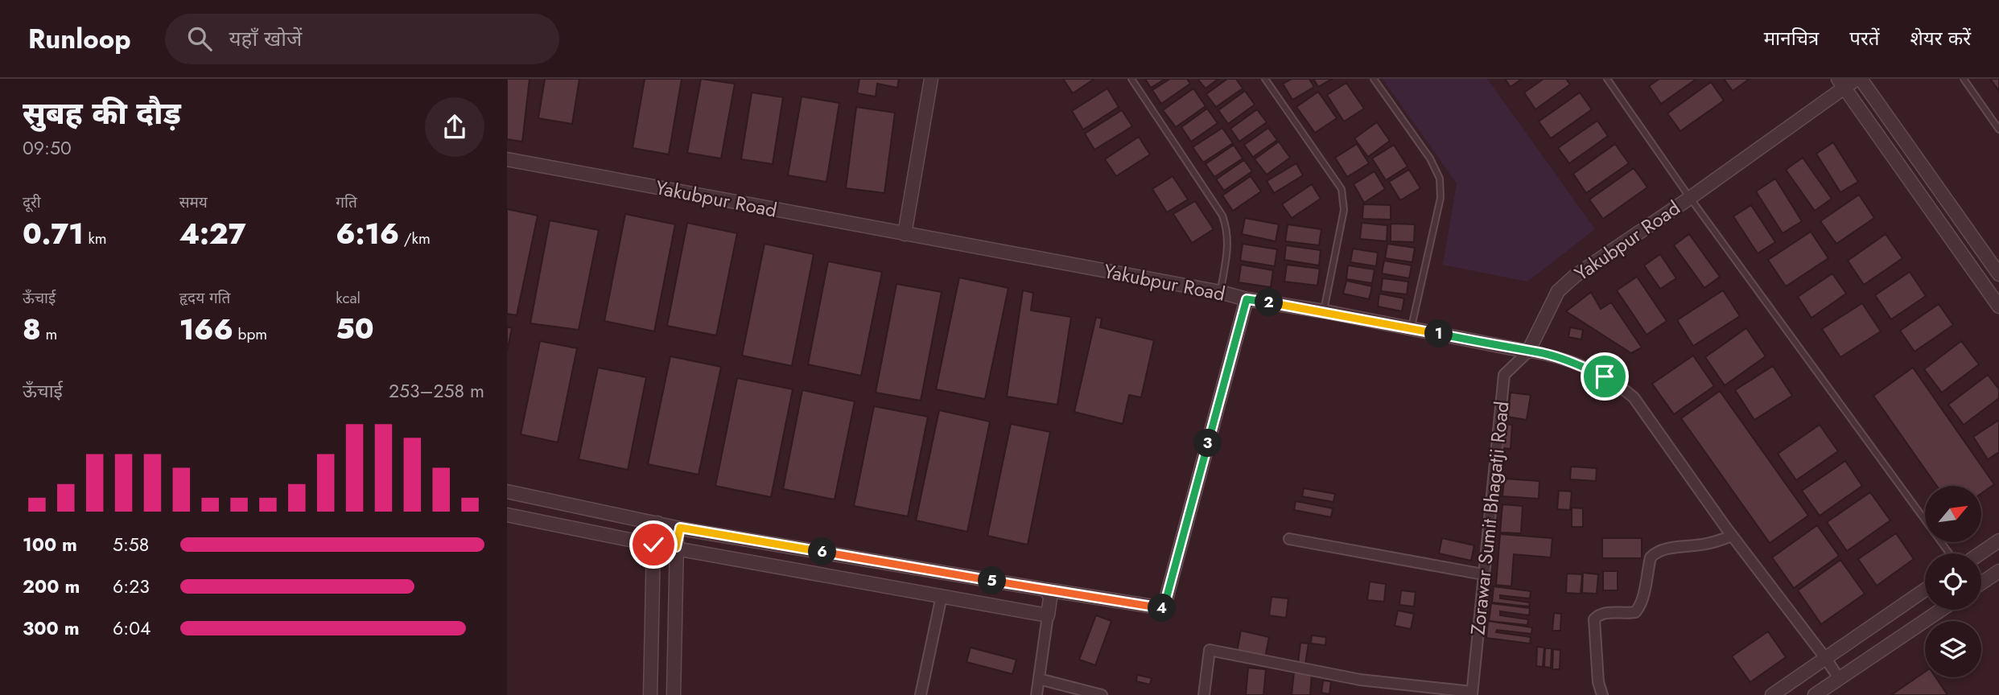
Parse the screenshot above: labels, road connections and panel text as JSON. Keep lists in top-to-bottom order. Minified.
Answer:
{"streets":{"street":["Yakubpur Road","Zorawar Sumit Bhagatji Road"]},"crossings":[["Yakubpur Road","Zorawar Sumit Bhagatji Road"]],"north":"top right","page":{"header":"Runloop","search":"यहाँ खोजें","nav":["मानचित्र","परतें","शेयर करें"],"heading":["सुबह की दौड़","09:50"],"stats":[["दूरी","0.71 km"],["समय","4:27"],["गति","6:16 /km"],["ऊँचाई","8 m"],["हृदय गति","166 bpm"],["kcal","50"]],"pins":["2","1","3","6","5","4"],"chart":["ऊँचाई","253–258 m"],"list":[{"name":"100 m","note":"5:58"},{"name":"200 m","note":"6:23"},{"name":"300 m","note":"6:04"}]}}
